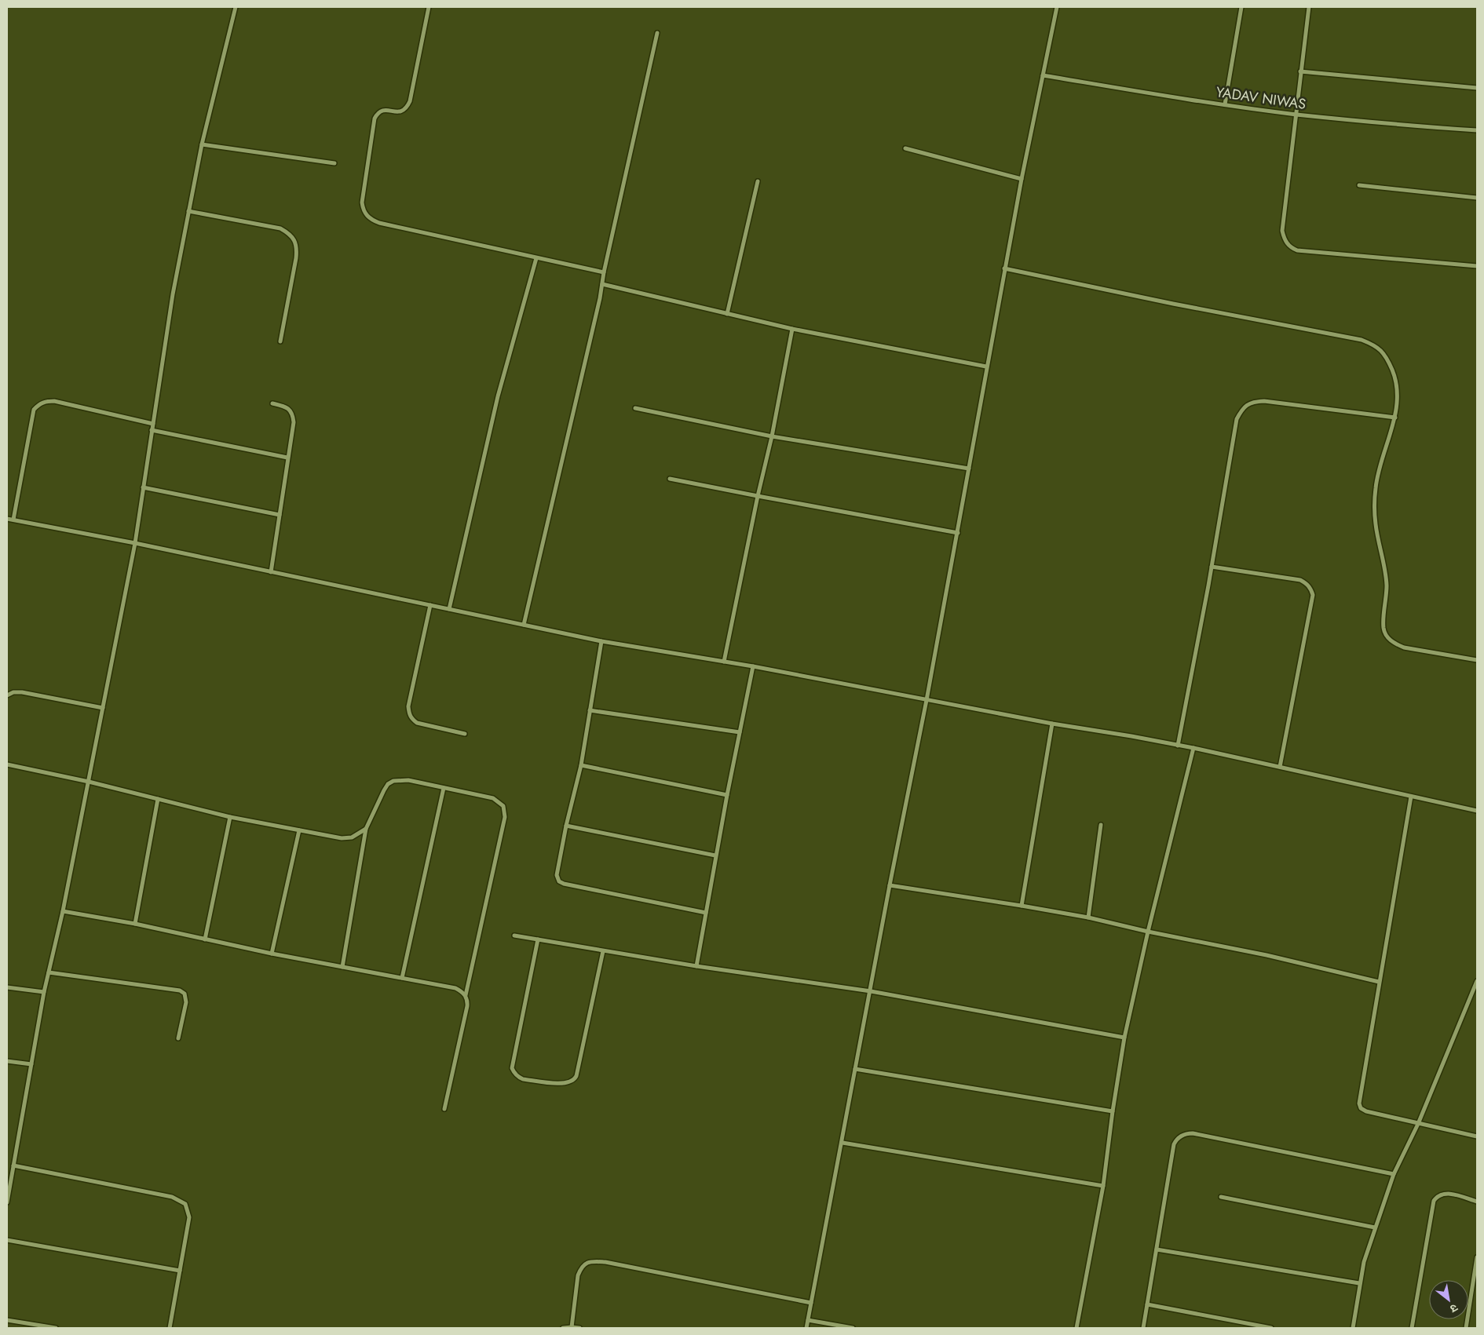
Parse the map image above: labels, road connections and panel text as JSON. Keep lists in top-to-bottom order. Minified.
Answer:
{"streets":{"street":["YADAV NIWAS"]},"north":"bottom right"}
